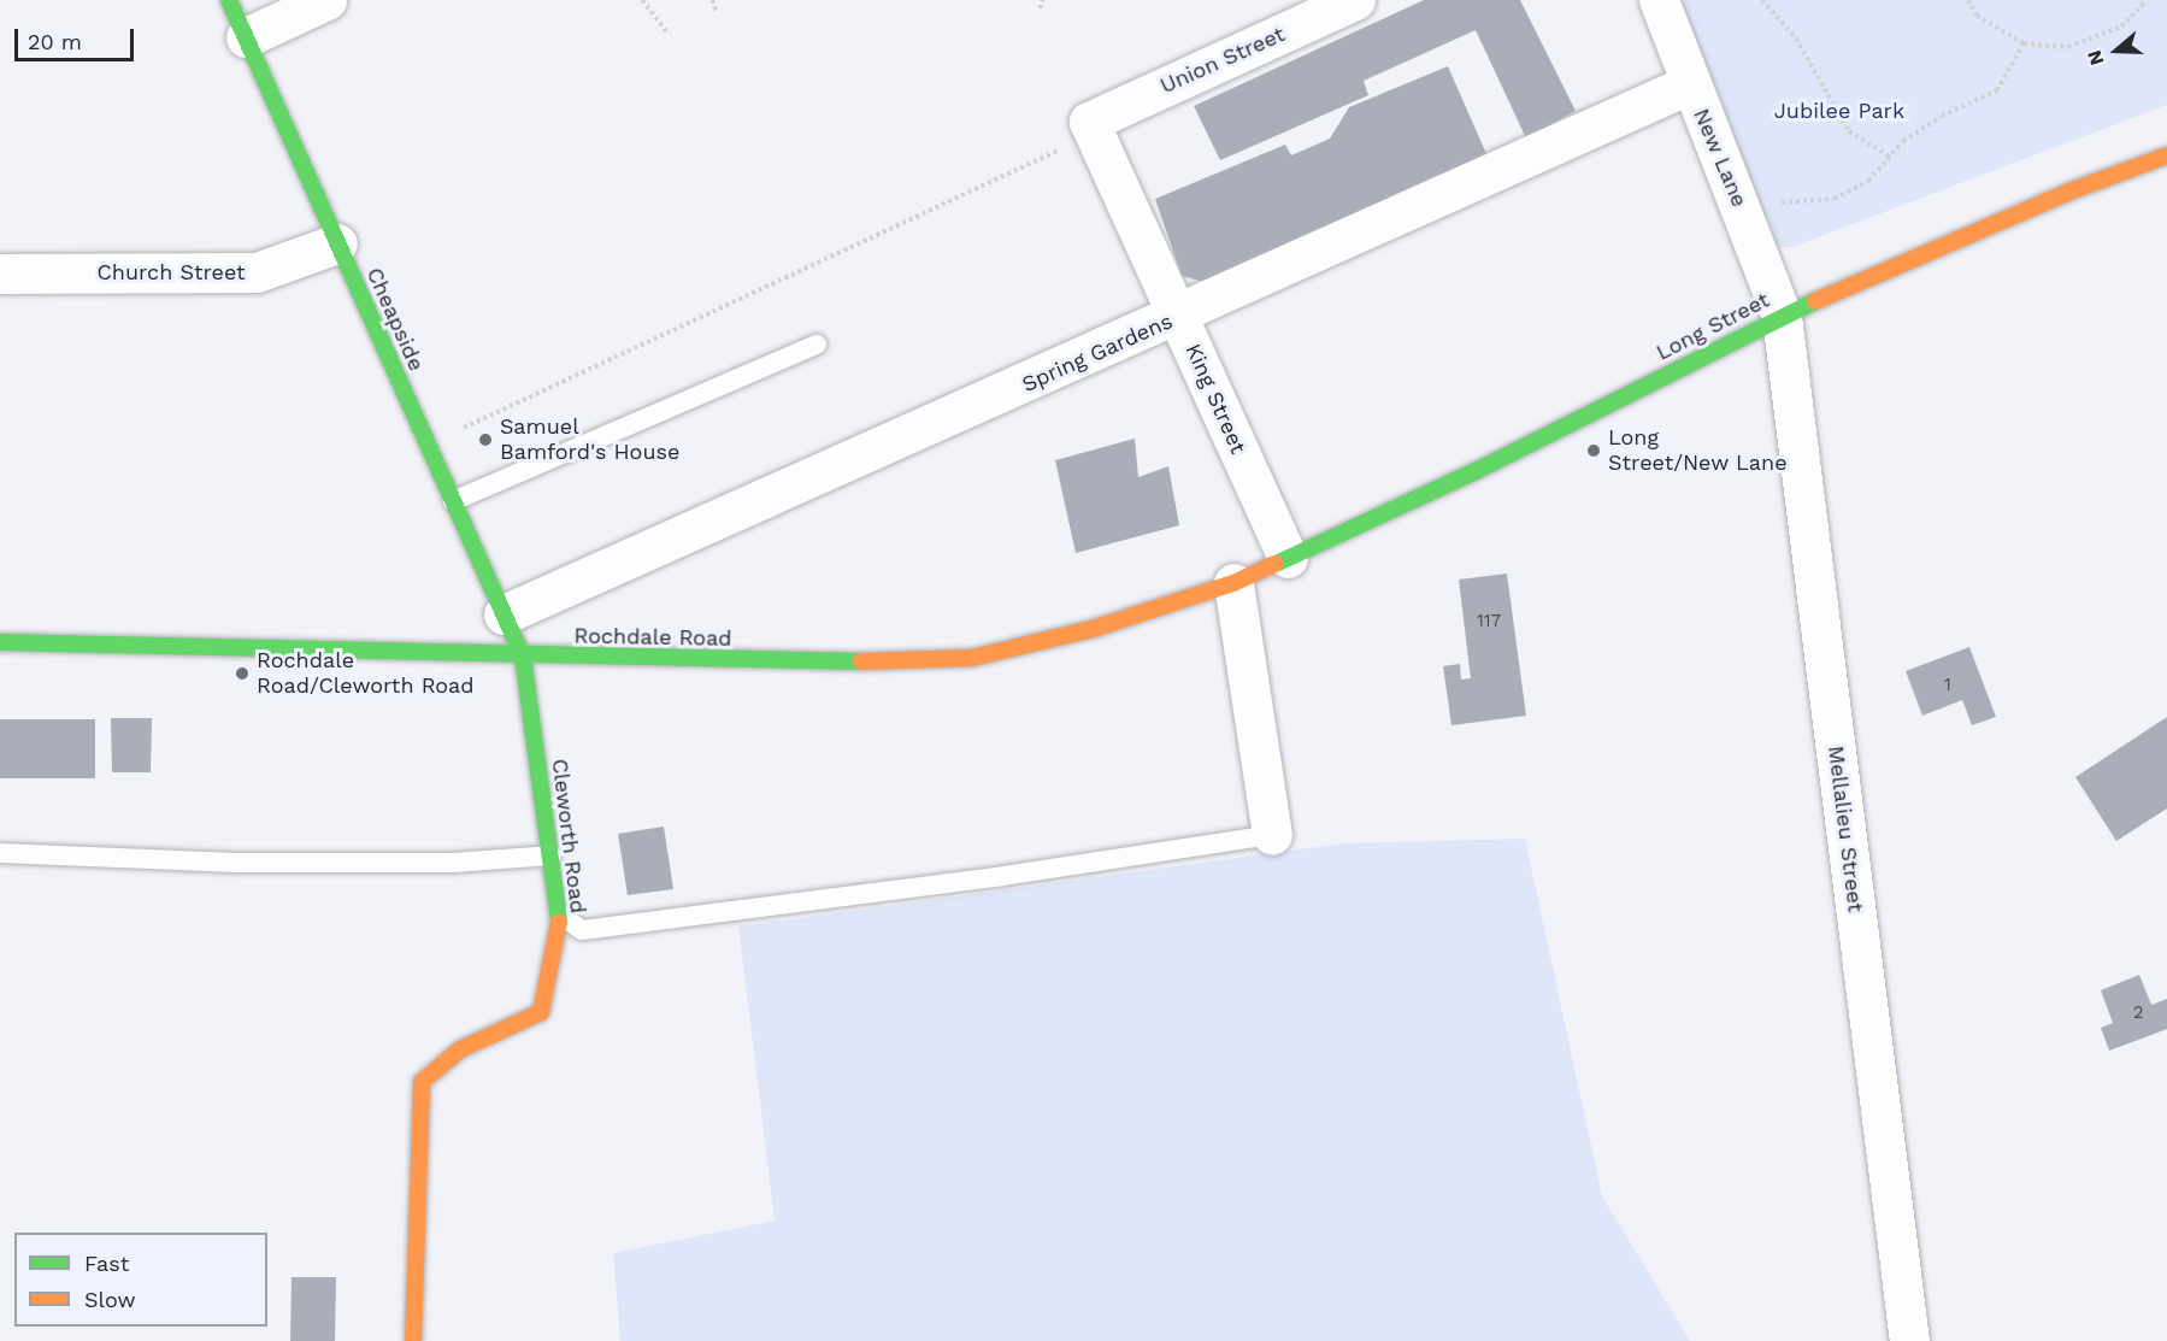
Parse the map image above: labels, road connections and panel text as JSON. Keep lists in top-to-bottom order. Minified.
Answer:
{"streets":{"main road":["Cheapside","Long Street","Rochdale Road","Cleworth Road"],"street":["Union Street","New Lane","Church Street","Spring Gardens","King Street","Mellalieu Street"]},"crossings":[["Union Street","King Street"],["New Lane","Long Street"],["New Lane","Spring Gardens"],["New Lane","Mellalieu Street"],["Church Street","Cheapside"],["Cheapside","Spring Gardens"],["Cheapside","Rochdale Road"],["Cheapside","Cleworth Road"],["Long Street","King Street"],["Long Street","Rochdale Road"],["Long Street","Mellalieu Street"],["Spring Gardens","King Street"],["King Street","Rochdale Road"],["Rochdale Road","Cleworth Road"]],"parks":["Jubilee Park"],"places":["Samuel Bamford's House","Long Street/New Lane","Rochdale Road/Cleworth Road"],"house_numbers":["117","1","2"],"legend":["Fast","Slow"],"scale_bar":"20 m","north":"left"}
